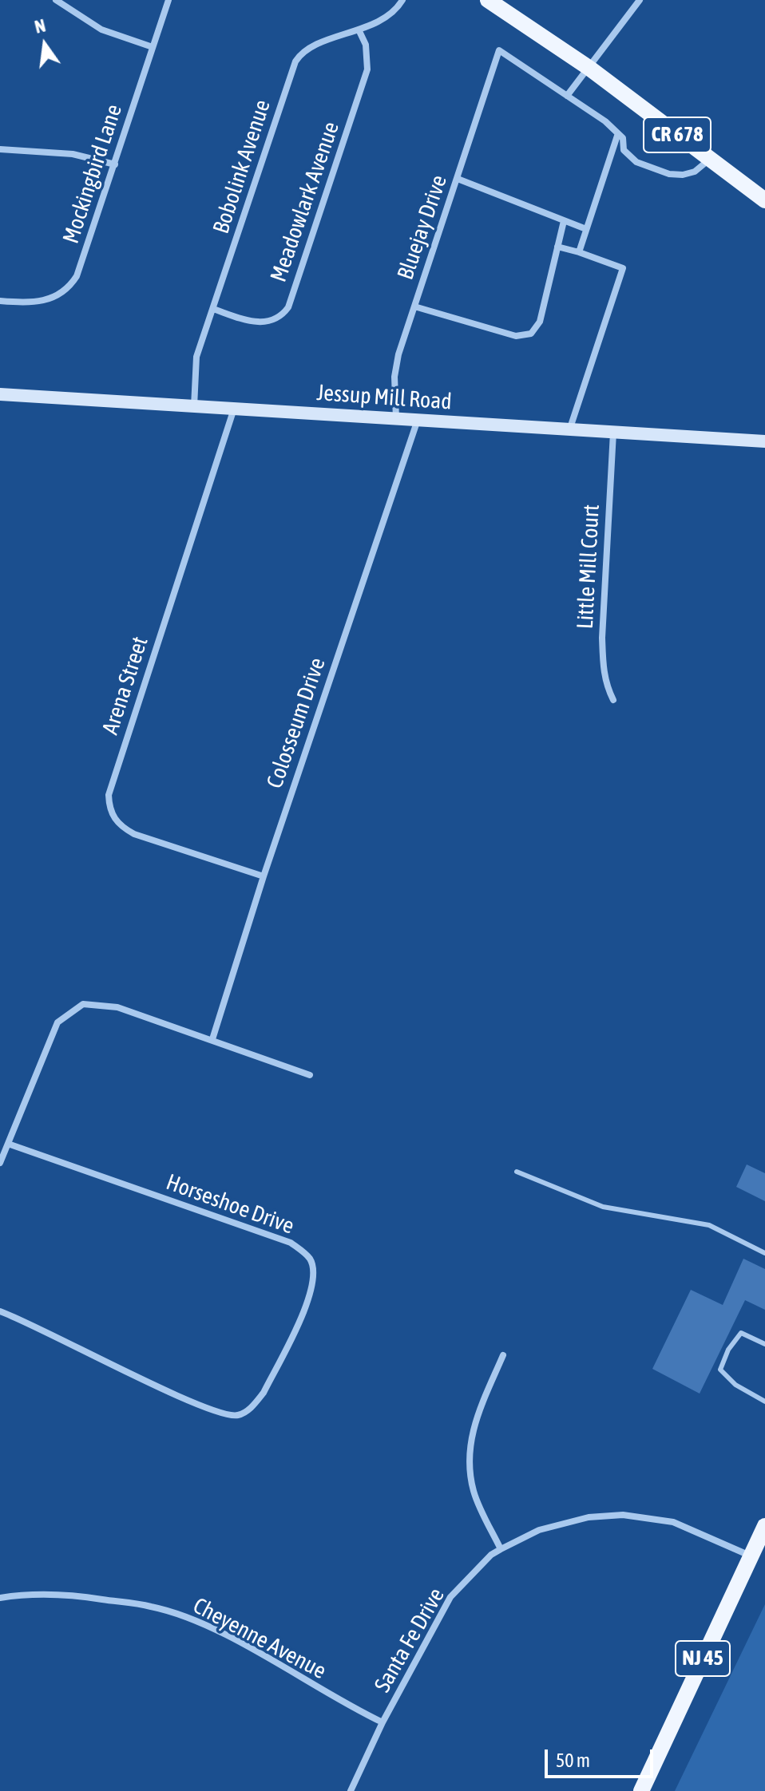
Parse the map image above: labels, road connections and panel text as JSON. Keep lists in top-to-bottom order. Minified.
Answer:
{"streets":{"main road":["CR 678","NJ 45"],"street":["Bobolink Avenue","Mockingbird Lane","Meadowlark Avenue","Bluejay Drive","Jessup Mill Road","Little Mill Court","Arena Street","Colosseum Drive","Horseshoe Drive","Cheyenne Avenue","Santa Fe Drive"]},"crossings":[["Bobolink Avenue","Meadowlark Avenue"],["Bobolink Avenue","Jessup Mill Road"],["Bluejay Drive","Jessup Mill Road"],["Jessup Mill Road","Little Mill Court"],["Jessup Mill Road","Arena Street"],["Jessup Mill Road","Colosseum Drive"],["Arena Street","Colosseum Drive"],["Cheyenne Avenue","Santa Fe Drive"],["Santa Fe Drive","NJ 45"]],"scale_bar":"50 m","north":"top"}
